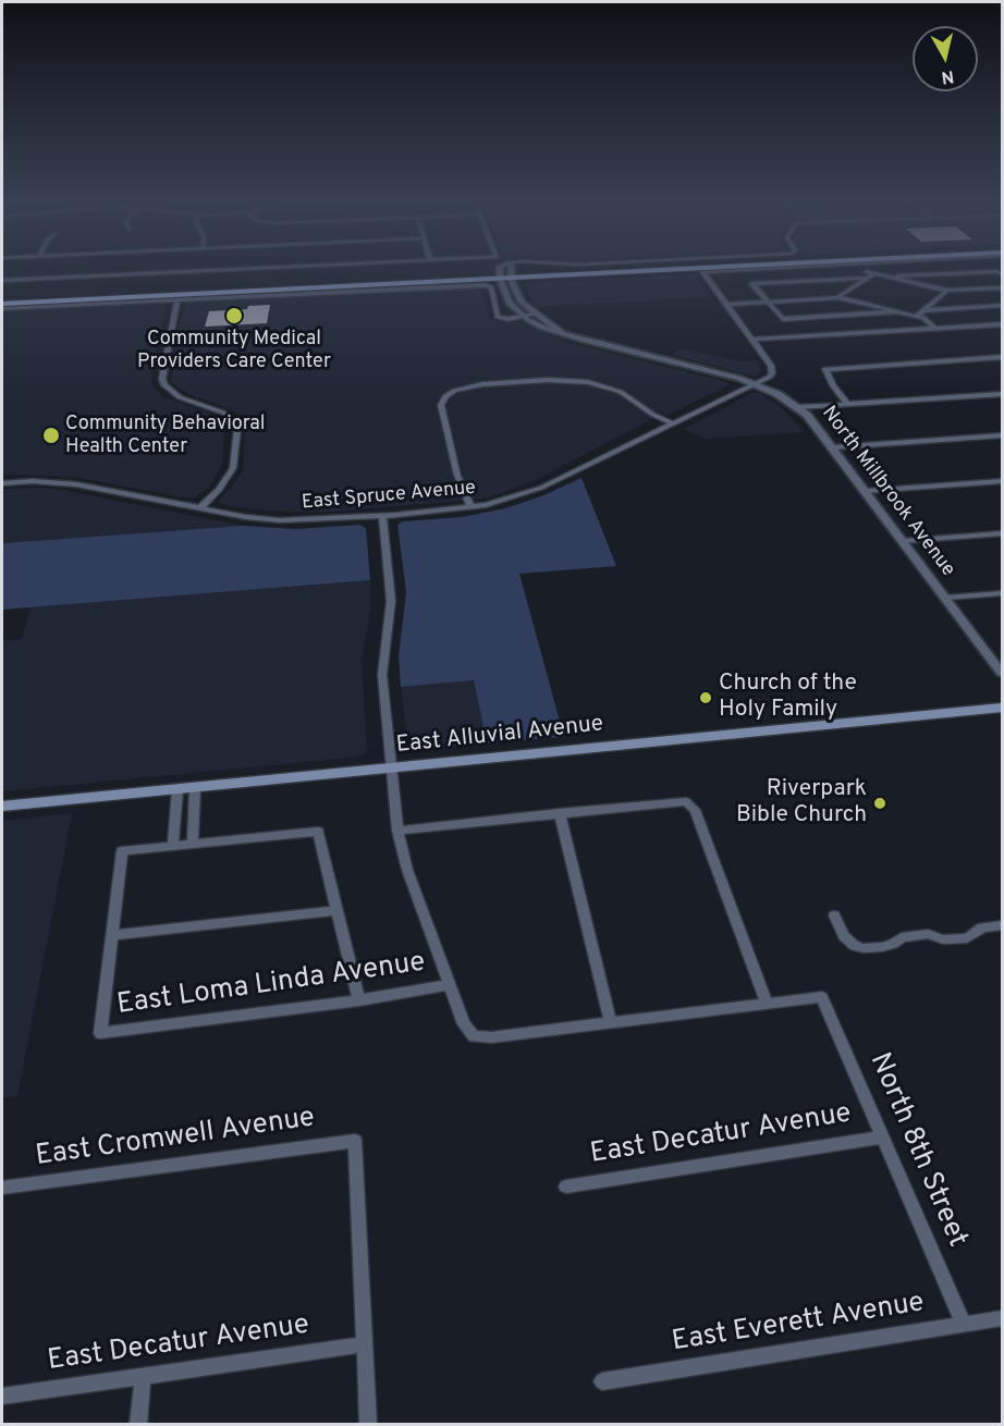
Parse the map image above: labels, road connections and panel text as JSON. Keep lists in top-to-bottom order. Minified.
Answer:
{"streets":{"main road":["East Alluvial Avenue"],"street":["North Millbrook Avenue","East Spruce Avenue","East Loma Linda Avenue","East Decatur Avenue","East Cromwell Avenue","North 8th Street","East Everett Avenue"]},"crossings":[["North Millbrook Avenue","East Spruce Avenue"],["East Decatur Avenue","East Cromwell Avenue"],["East Decatur Avenue","North 8th Street"],["North 8th Street","East Everett Avenue"]],"places":["Community Medical Providers Care Center","Community Behavioral Health Center","Church of the Holy Family","Riverpark Bible Church"],"north":"bottom"}
